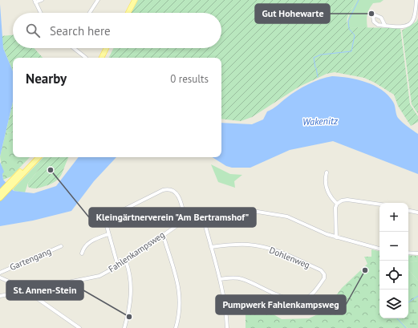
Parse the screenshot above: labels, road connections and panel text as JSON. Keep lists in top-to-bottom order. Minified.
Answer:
{"streets":{"street":["Fahlenkampsweg","Dohlenweg","Gartengang"]},"water":["Wakenitz"],"places":["Gut Hohewarte","Kleingärtnerverein \"Am Bertramshof\"","Pumpwerk Fahlenkampsweg","St. Annen-Stein"],"page":{"search":"Search here","heading":["Nearby","0 results"],"map_buttons":["+","−"]}}
